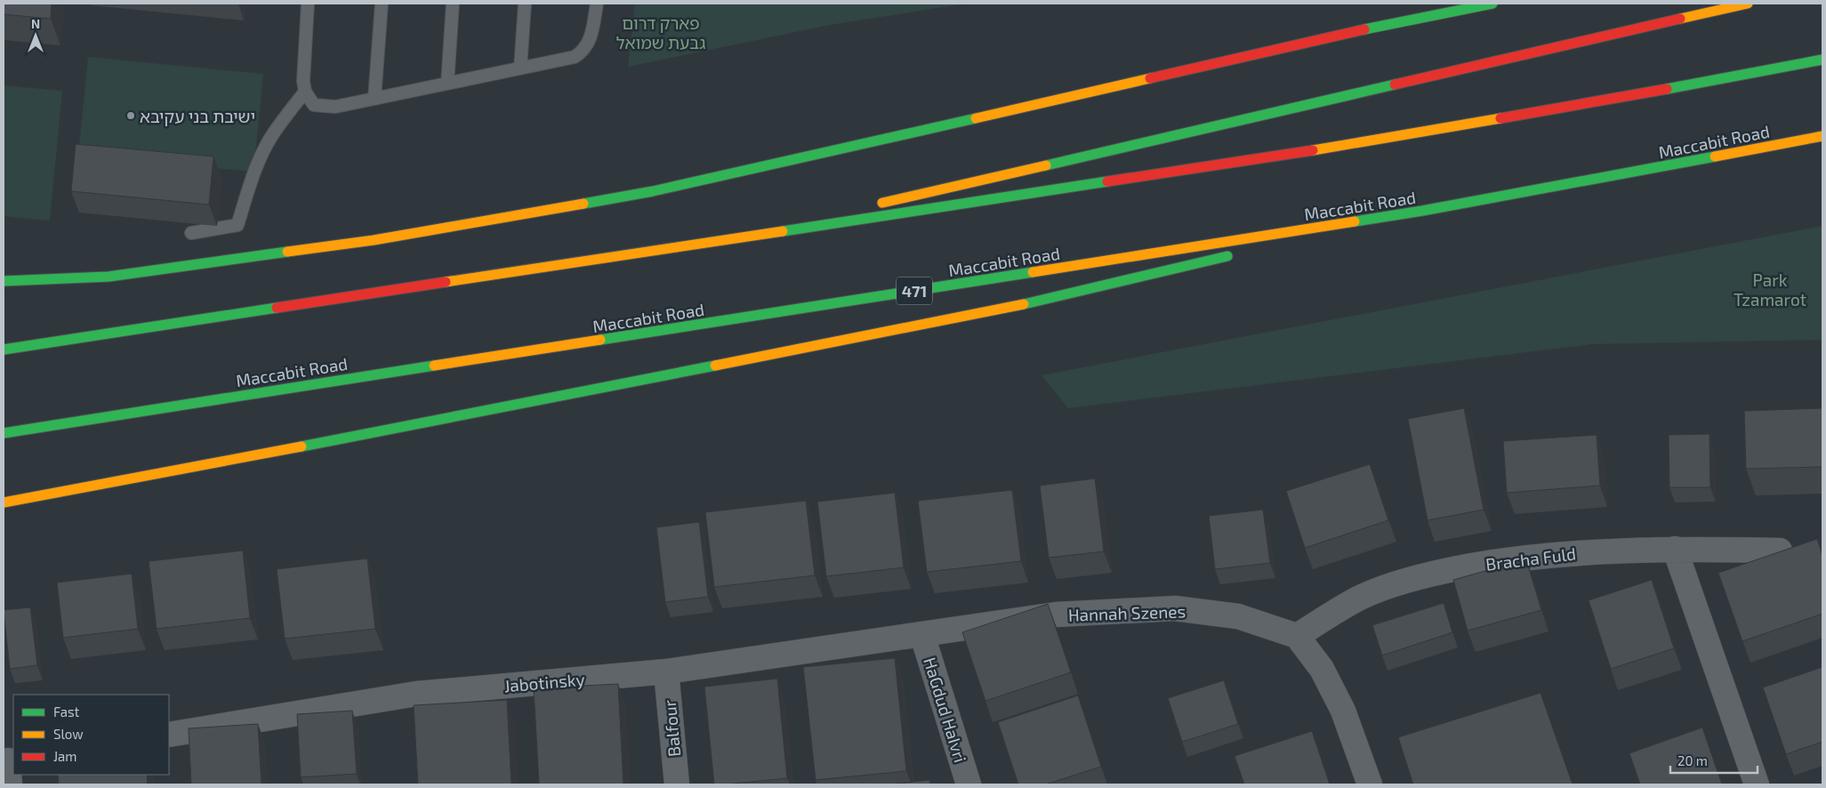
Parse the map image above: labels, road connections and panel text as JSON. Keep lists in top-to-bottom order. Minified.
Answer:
{"streets":{"main road":["Maccabit Road","471"],"street":["Bracha Fuld","Hannah Szenes","Jabotinsky","HaGdud HaIvri","Balfour"]},"crossings":[["Bracha Fuld","Hannah Szenes"],["Hannah Szenes","Jabotinsky"],["Hannah Szenes","HaGdud HaIvri"],["Jabotinsky","HaGdud HaIvri"],["Jabotinsky","Balfour"]],"parks":["פארק דרום גבעת שמואל","Park Tzamarot"],"places":["ישיבת בני עקיבא"],"legend":["Fast","Slow","Jam"],"scale_bar":"20 m","north":"top"}
